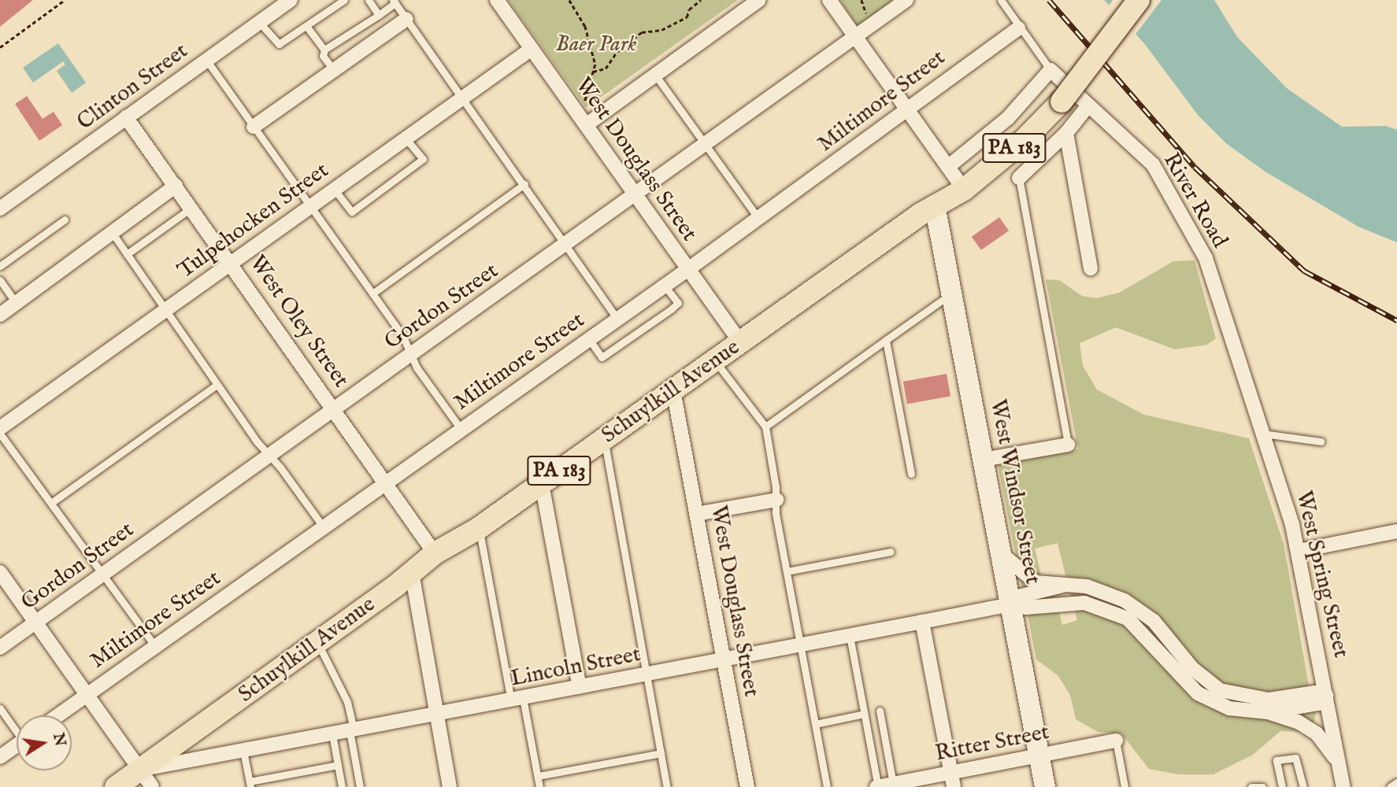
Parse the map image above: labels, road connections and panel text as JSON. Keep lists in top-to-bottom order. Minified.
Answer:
{"streets":{"main road":["PA 183","Schuylkill Avenue","West Windsor Street"],"street":["Clinton Street","Miltimore Street","West Douglass Street","River Road","Tulpehocken Street","Gordon Street","West Oley Street","West Spring Street","Lincoln Street","Ritter Street"]},"crossings":[["Clinton Street","West Oley Street"],["Miltimore Street","West Douglass Street"],["Miltimore Street","River Road"],["Miltimore Street","West Oley Street"],["West Douglass Street","Tulpehocken Street"],["West Douglass Street","Gordon Street"],["West Douglass Street","Schuylkill Avenue"],["West Douglass Street","Lincoln Street"],["River Road","Schuylkill Avenue"],["River Road","West Spring Street"],["Tulpehocken Street","West Oley Street"],["Gordon Street","West Oley Street"],["West Oley Street","Schuylkill Avenue"],["Schuylkill Avenue","West Windsor Street"],["Schuylkill Avenue","Lincoln Street"],["West Windsor Street","Lincoln Street"],["West Windsor Street","Ritter Street"],["West Spring Street","Lincoln Street"]],"parks":["Baer Park"],"north":"right"}
